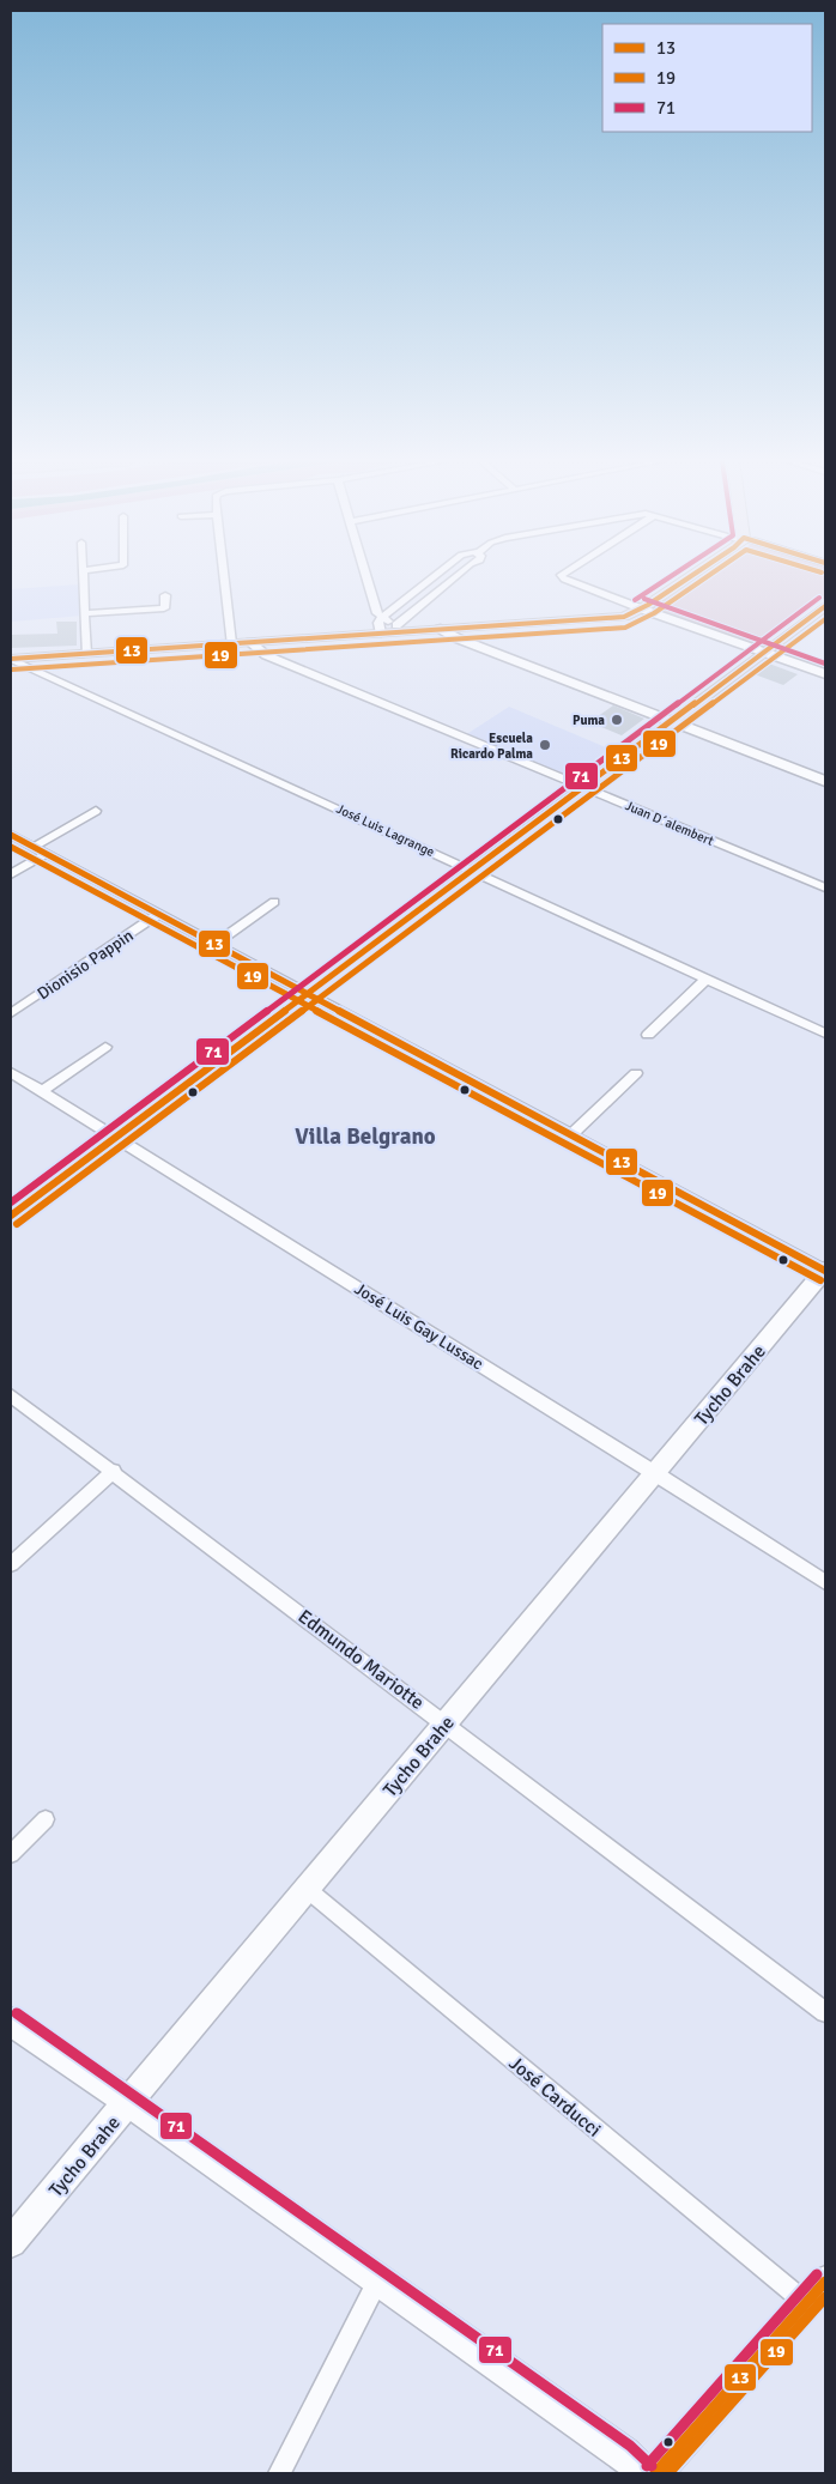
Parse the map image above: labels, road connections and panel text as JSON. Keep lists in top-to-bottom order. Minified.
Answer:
{"streets":{"main road":["Tycho Brahe"],"street":["Juan D´alembert","José Luis Lagrange","Dionisio Pappin","José Luis Gay Lussac","Edmundo Mariotte","José Carducci"]},"crossings":[["José Luis Gay Lussac","Tycho Brahe"],["Tycho Brahe","Edmundo Mariotte"],["Tycho Brahe","José Carducci"]],"districts":["Villa Belgrano"],"places":["Puma","Escuela Ricardo Palma"],"lines":["transit line 13","transit line 19","transit line 71"],"legend":["13","19","71"]}
